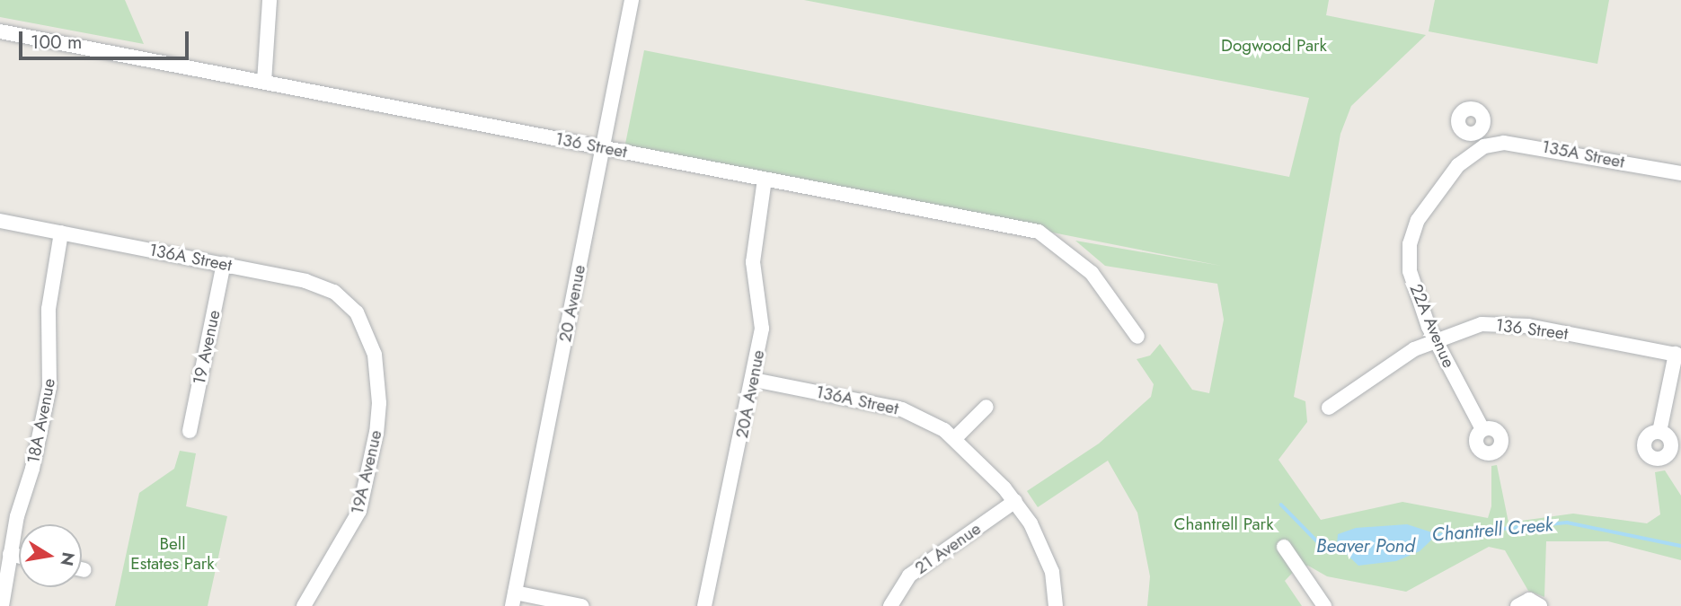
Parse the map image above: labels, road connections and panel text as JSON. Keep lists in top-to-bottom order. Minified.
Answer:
{"streets":{"street":["136 Street","135A Street","136A Street","20 Avenue","22A Avenue","19 Avenue","20A Avenue","18A Avenue","19A Avenue","21 Avenue"]},"crossings":[["136 Street","20 Avenue"],["136 Street","22A Avenue"],["136 Street","20A Avenue"],["135A Street","22A Avenue"],["136A Street","19 Avenue"],["136A Street","20A Avenue"],["136A Street","18A Avenue"],["136A Street","19A Avenue"],["136A Street","21 Avenue"]],"water":["Chantrell Creek","Beaver Pond"],"parks":["Dogwood Park","Chantrell Park","Bell Estates Park"],"scale_bar":"100 m","north":"right"}
